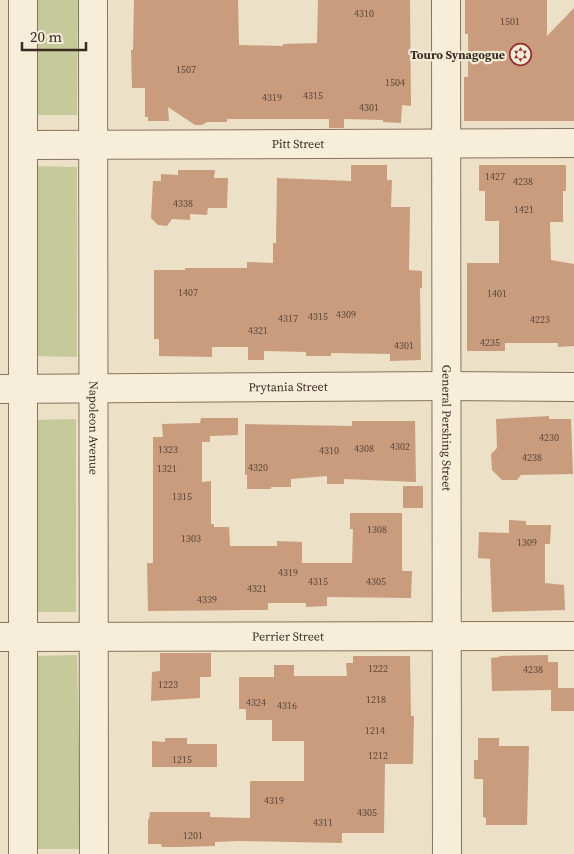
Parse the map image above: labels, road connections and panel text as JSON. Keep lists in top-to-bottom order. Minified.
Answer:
{"streets":{"street":["Pitt Street","Prytania Street","Napoleon Avenue","General Pershing Street","Perrier Street"]},"crossings":[["Pitt Street","Napoleon Avenue"],["Pitt Street","General Pershing Street"],["Prytania Street","Napoleon Avenue"],["Prytania Street","General Pershing Street"],["Napoleon Avenue","Perrier Street"],["General Pershing Street","Perrier Street"]],"places":{"synagogue":["Touro Synagogue"]},"house_numbers":["4310","1501","1507","1504","4315","4319","4301","1427","4238","4338","1421","1407","1401","4309","4315","4317","4223","4321","4235","4301","4230","4302","4308","1323","4310","4238","4320","1321","1315","1308","1303","1309","4319","4315","4305","4321","4339","1222","4238","1223","1218","4324","4316","1214","1212","1215","4319","4305","4311","1201"],"scale_bar":"20 m"}
